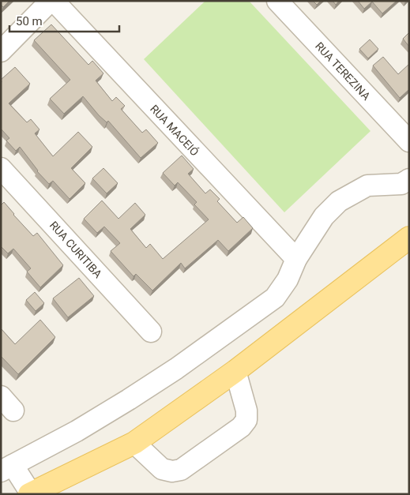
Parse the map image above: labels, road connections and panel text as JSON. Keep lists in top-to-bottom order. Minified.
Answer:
{"streets":{"street":["RUA TEREZINA","RUA MACEIÓ","RUA CURITIBA"]},"scale_bar":"50 m"}
